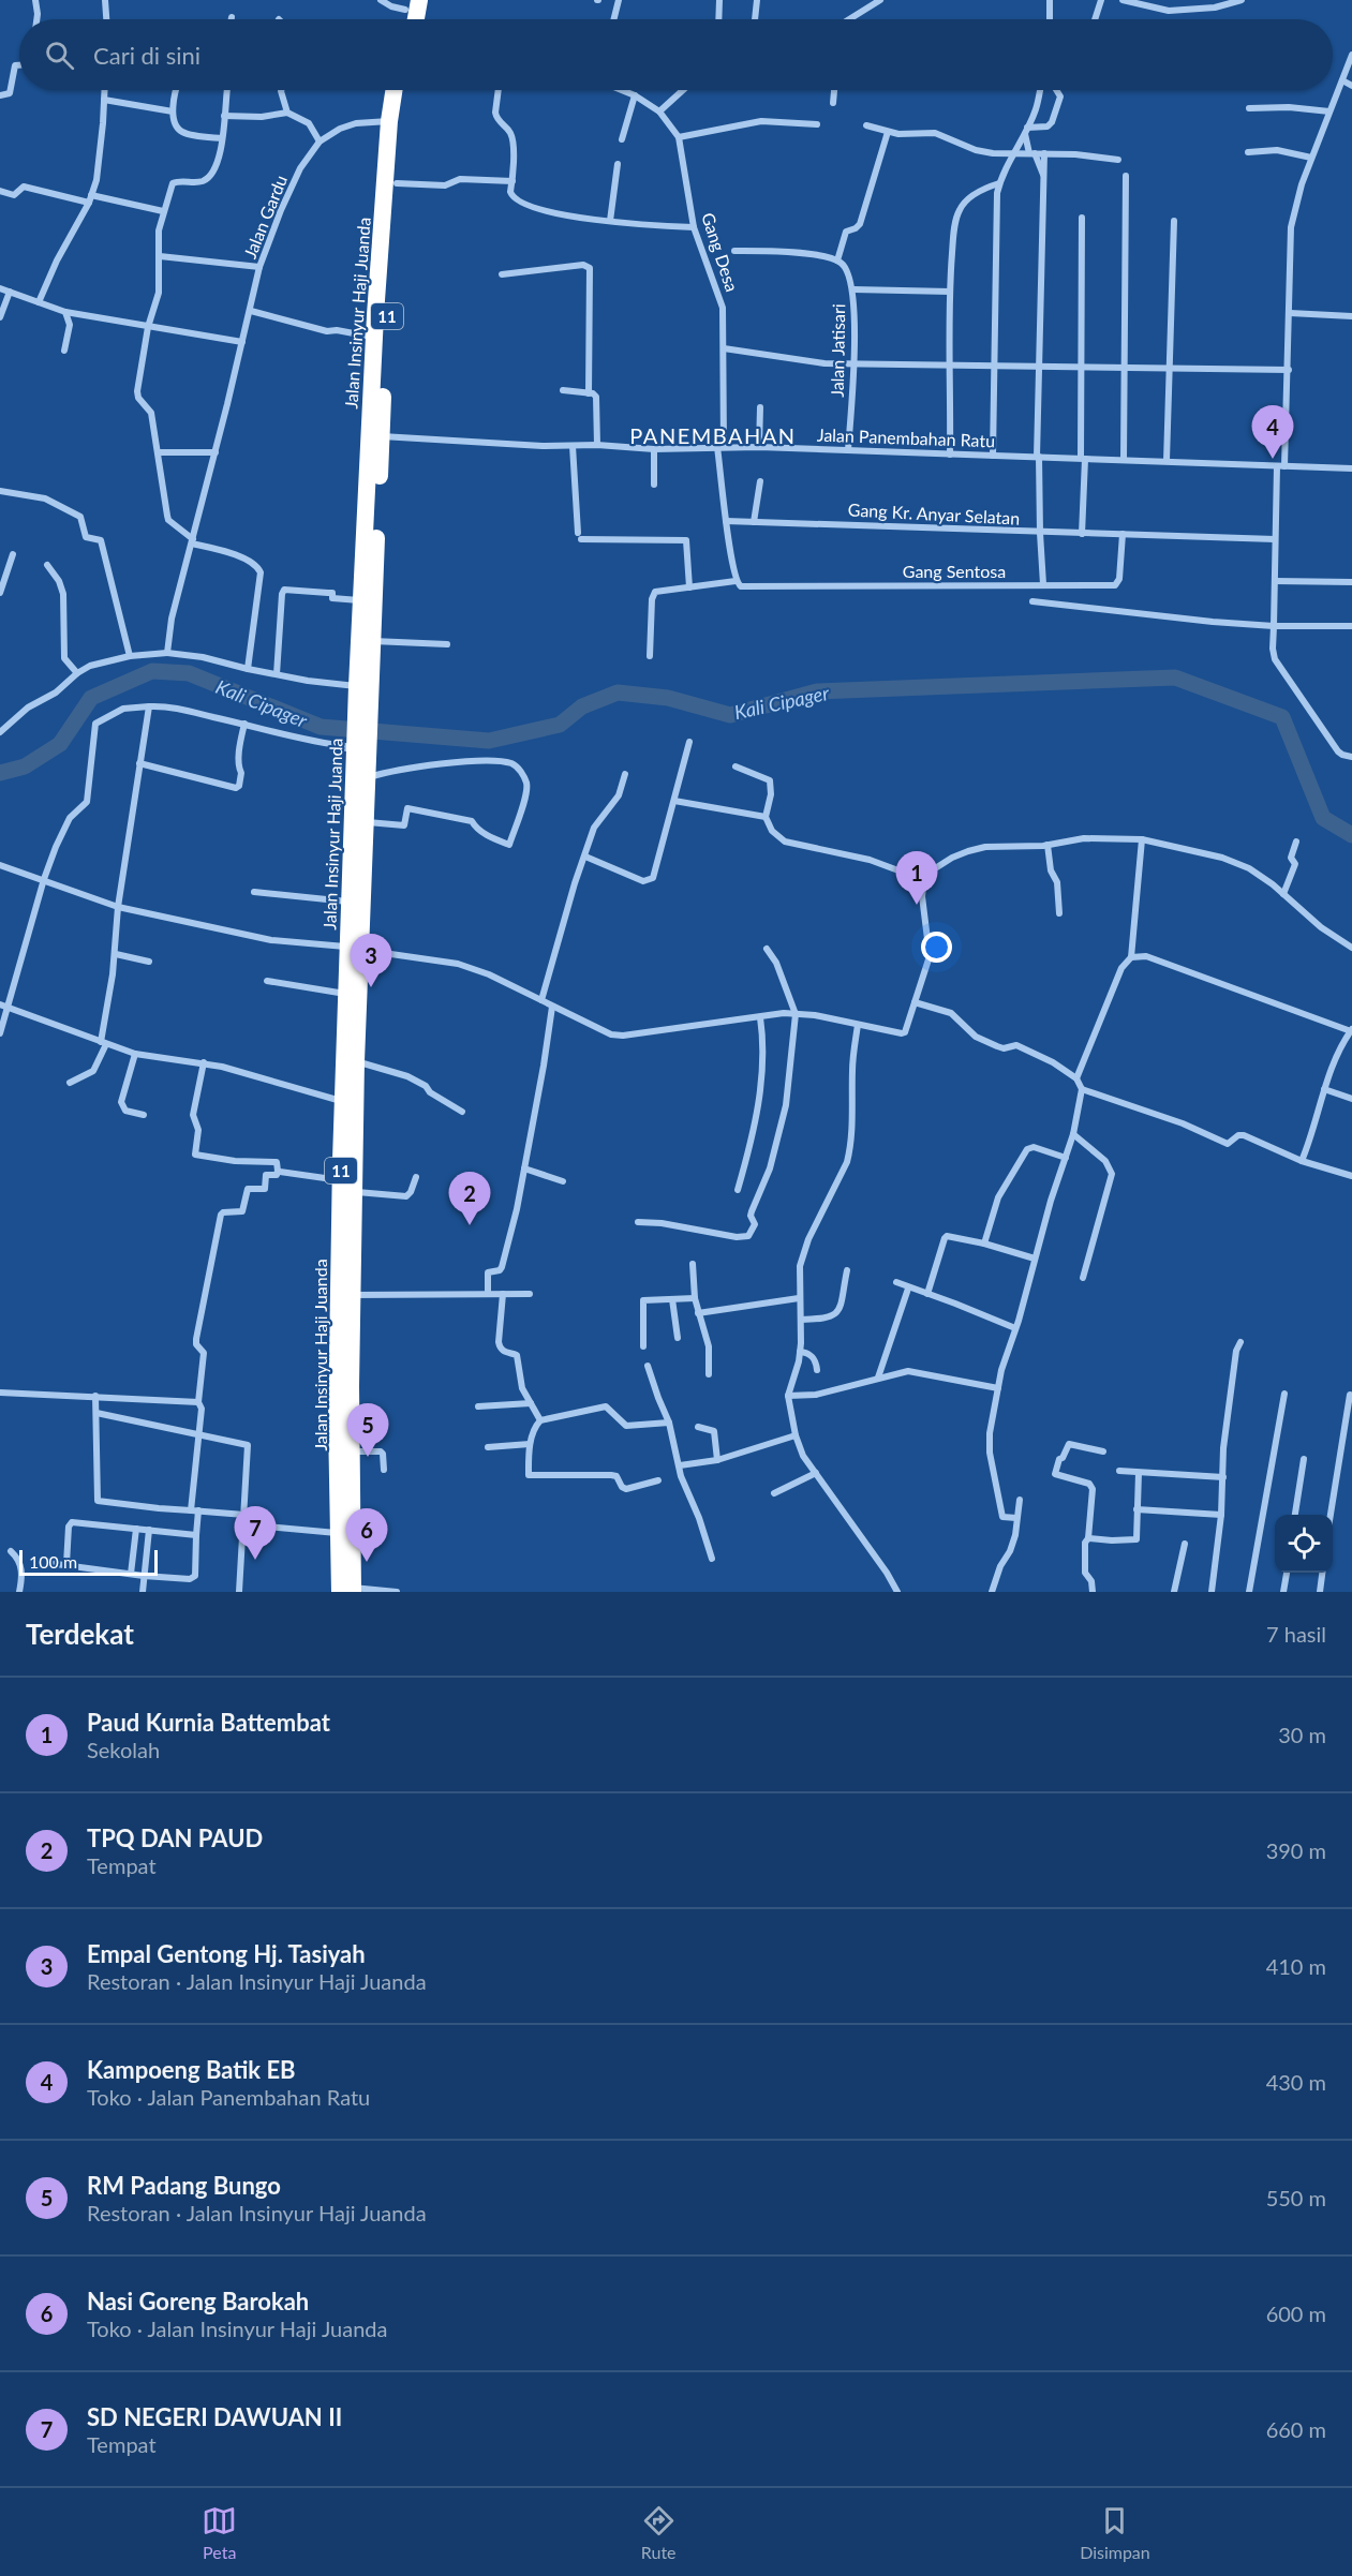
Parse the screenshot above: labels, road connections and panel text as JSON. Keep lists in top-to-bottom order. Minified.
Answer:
{"streets":{"highway":["Jalan Insinyur Haji Juanda","11"],"street":["Jalan Gardu","Gang Desa","Jalan Jatisari","Jalan Panembahan Ratu","Gang Kr. Anyar Selatan","Gang Sentosa"]},"crossings":[["Jalan Gardu","Jalan Insinyur Haji Juanda"],["Gang Desa","Jalan Panembahan Ratu"],["Gang Desa","Gang Kr. Anyar Selatan"],["Gang Desa","Gang Sentosa"],["Jalan Insinyur Haji Juanda","Jalan Panembahan Ratu"],["Jalan Jatisari","Jalan Panembahan Ratu"],["Gang Kr. Anyar Selatan","Gang Sentosa"]],"districts":["PANEMBAHAN"],"water":["Kali Cipager"],"scale_bar":"100 m","page":{"search":"Cari di sini","pins":["4","1","3","2","5","7","6"],"scale":"100 m","heading":["Terdekat","7 hasil"],"list":[{"mark":"1","name":"Paud Kurnia Battembat","note":"Sekolah","value":"30 m"},{"mark":"2","name":"TPQ DAN PAUD","note":"Tempat","value":"390 m"},{"mark":"3","name":"Empal Gentong Hj. Tasiyah","note":"Restoran · Jalan Insinyur Haji Juanda","value":"410 m"},{"mark":"4","name":"Kampoeng Batik EB","note":"Toko · Jalan Panembahan Ratu","value":"430 m"},{"mark":"5","name":"RM Padang Bungo","note":"Restoran · Jalan Insinyur Haji Juanda","value":"550 m"},{"mark":"6","name":"Nasi Goreng Barokah","note":"Toko · Jalan Insinyur Haji Juanda","value":"600 m"},{"mark":"7","name":"SD NEGERI DAWUAN II","note":"Tempat","value":"660 m"}],"nav":["Peta","Rute","Disimpan"]}}
